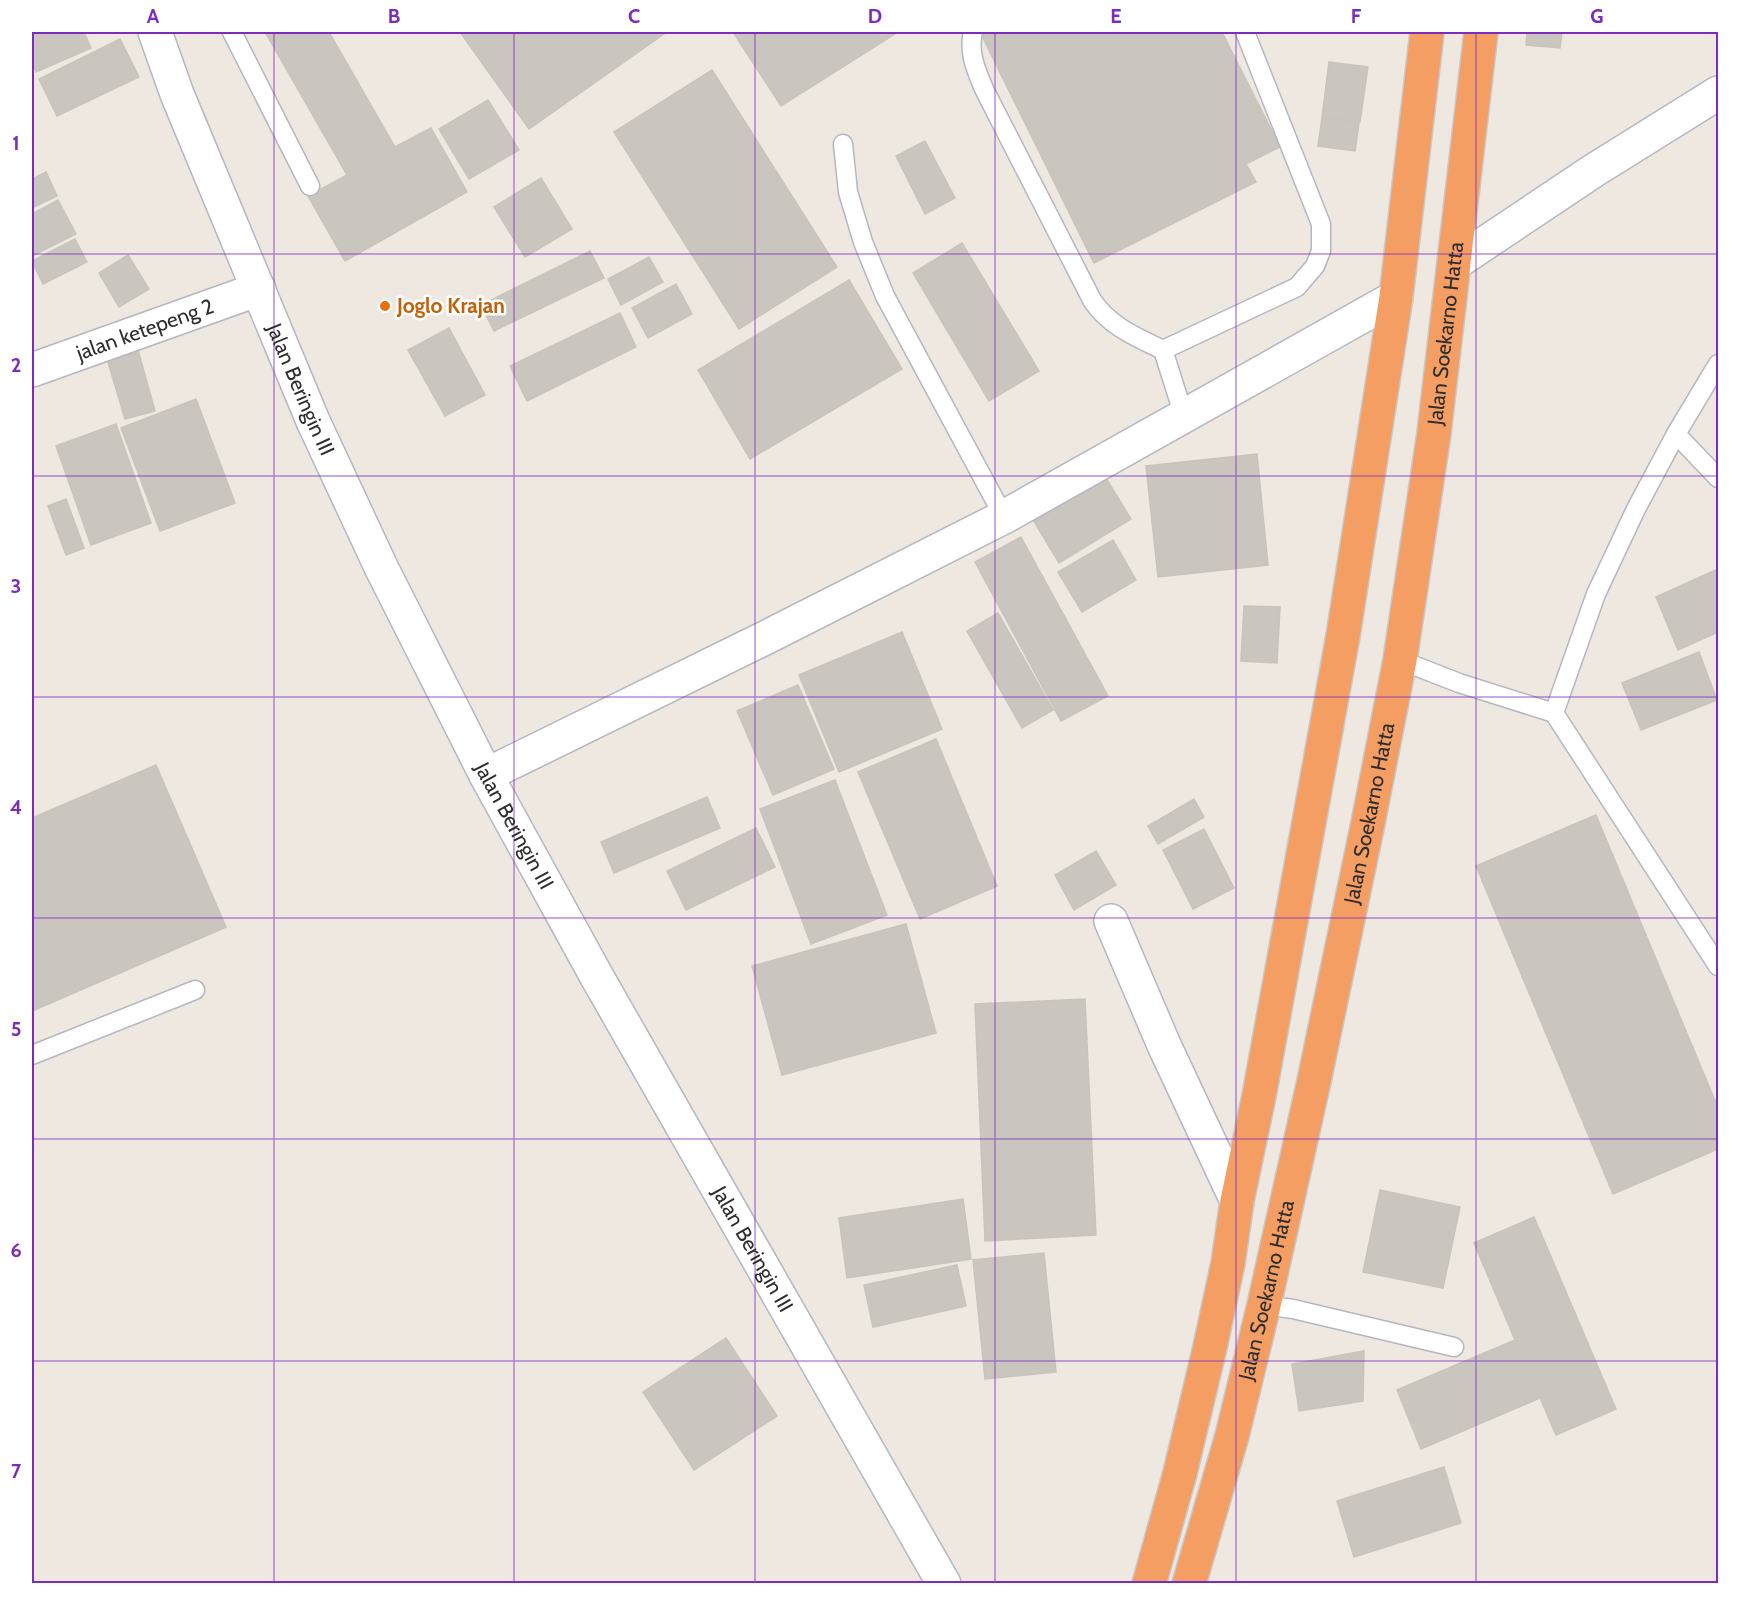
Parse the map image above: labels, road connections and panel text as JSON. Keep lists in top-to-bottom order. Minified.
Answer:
{"streets":{"highway":["Jalan Soekarno Hatta"],"street":["jalan ketepeng 2","Jalan Beringin III"]},"crossings":[["jalan ketepeng 2","Jalan Beringin III"]],"places":["Joglo Krajan"],"grid":{"columns":["A","B","C","D","E","F","G"],"rows":["1","2","3","4","5","6","7"]}}
